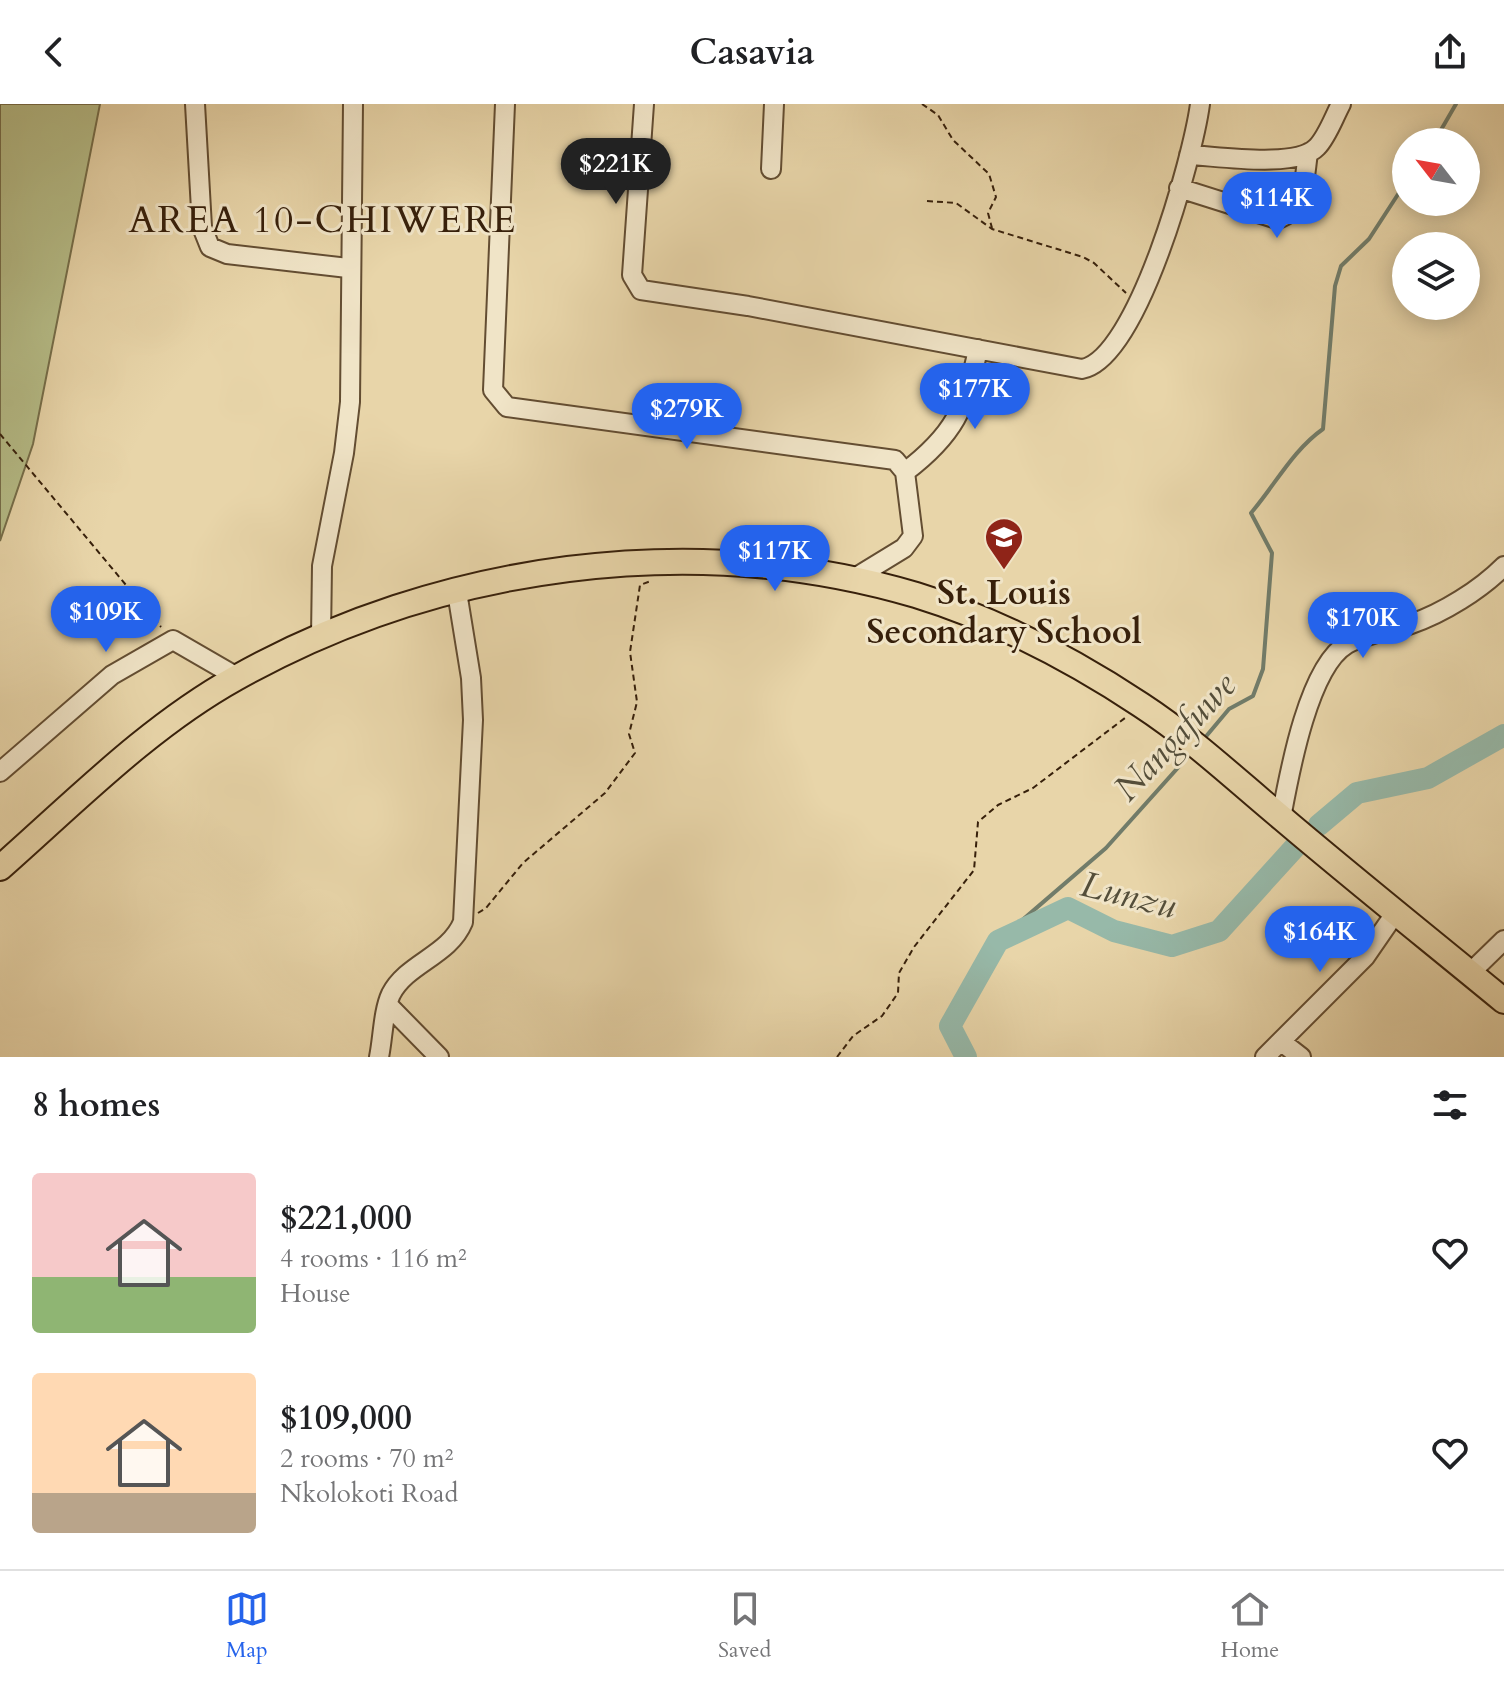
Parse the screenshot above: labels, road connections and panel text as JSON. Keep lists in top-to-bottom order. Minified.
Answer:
{"districts":["AREA 10-CHIWERE"],"water":["Nangafuwe","Lunzu"],"places":{"school or university":["St. Louis Secondary School"]},"north":"top left","page":{"header":"Casavia","price":["$221K","$114K","$177K","$279K","$117K","$109K","$170K","$164K"],"heading":"8 homes","list":[{"name":"$221,000","note":"4 rooms · 116 m² · House"},{"name":"$109,000","note":"2 rooms · 70 m² · Nkolokoti Road"}],"tabs":["Map","Saved","Home"]}}
